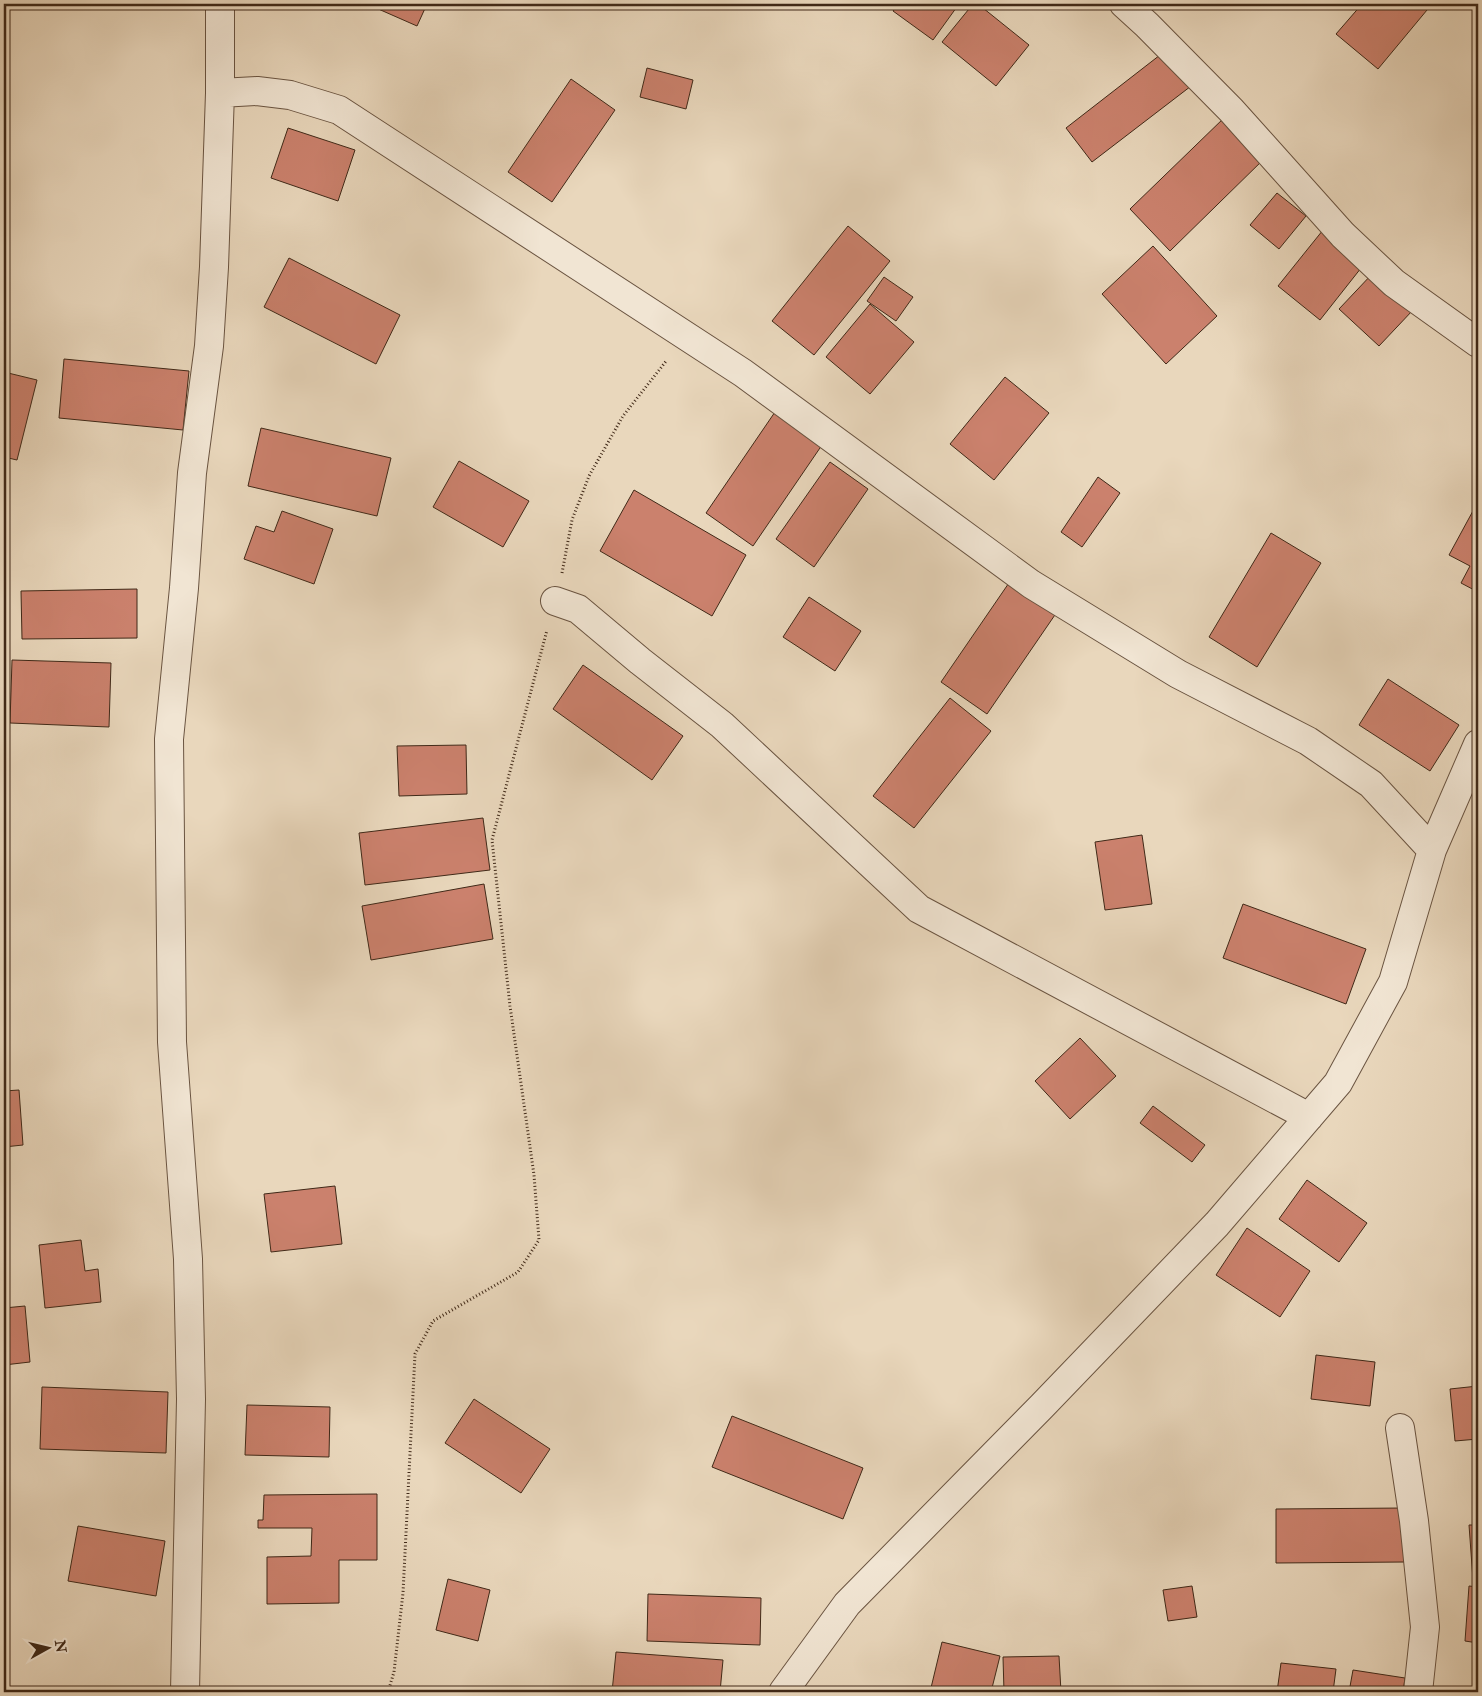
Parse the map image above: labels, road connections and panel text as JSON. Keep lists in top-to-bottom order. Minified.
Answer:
{"north":"right"}
